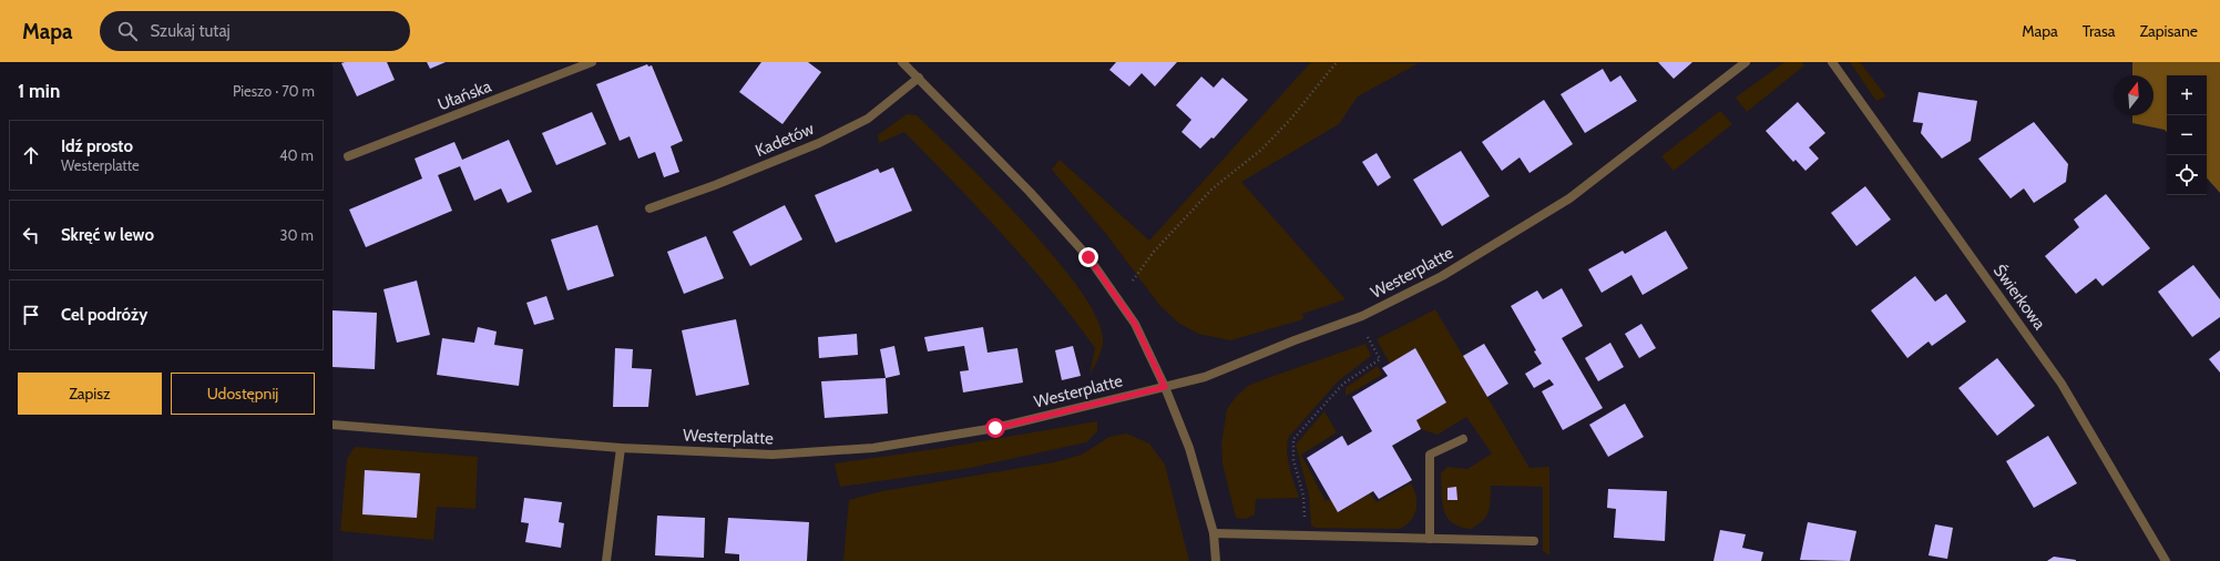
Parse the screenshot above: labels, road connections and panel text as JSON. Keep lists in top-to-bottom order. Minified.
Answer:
{"streets":{"street":["Ułańska","Kadetów","Westerplatte","Świerkowa"]},"north":"top","page":{"header":"Mapa","search":"Szukaj tutaj","nav":["Mapa","Trasa","Zapisane"],"heading":["1 min","Pieszo · 70 m"],"map_buttons":["+","−"],"list":[["Idź prosto","Westerplatte","40 m"],["Skręć w lewo","30 m"],"Cel podróży"],"buttons":["Zapisz","Udostępnij"]}}
